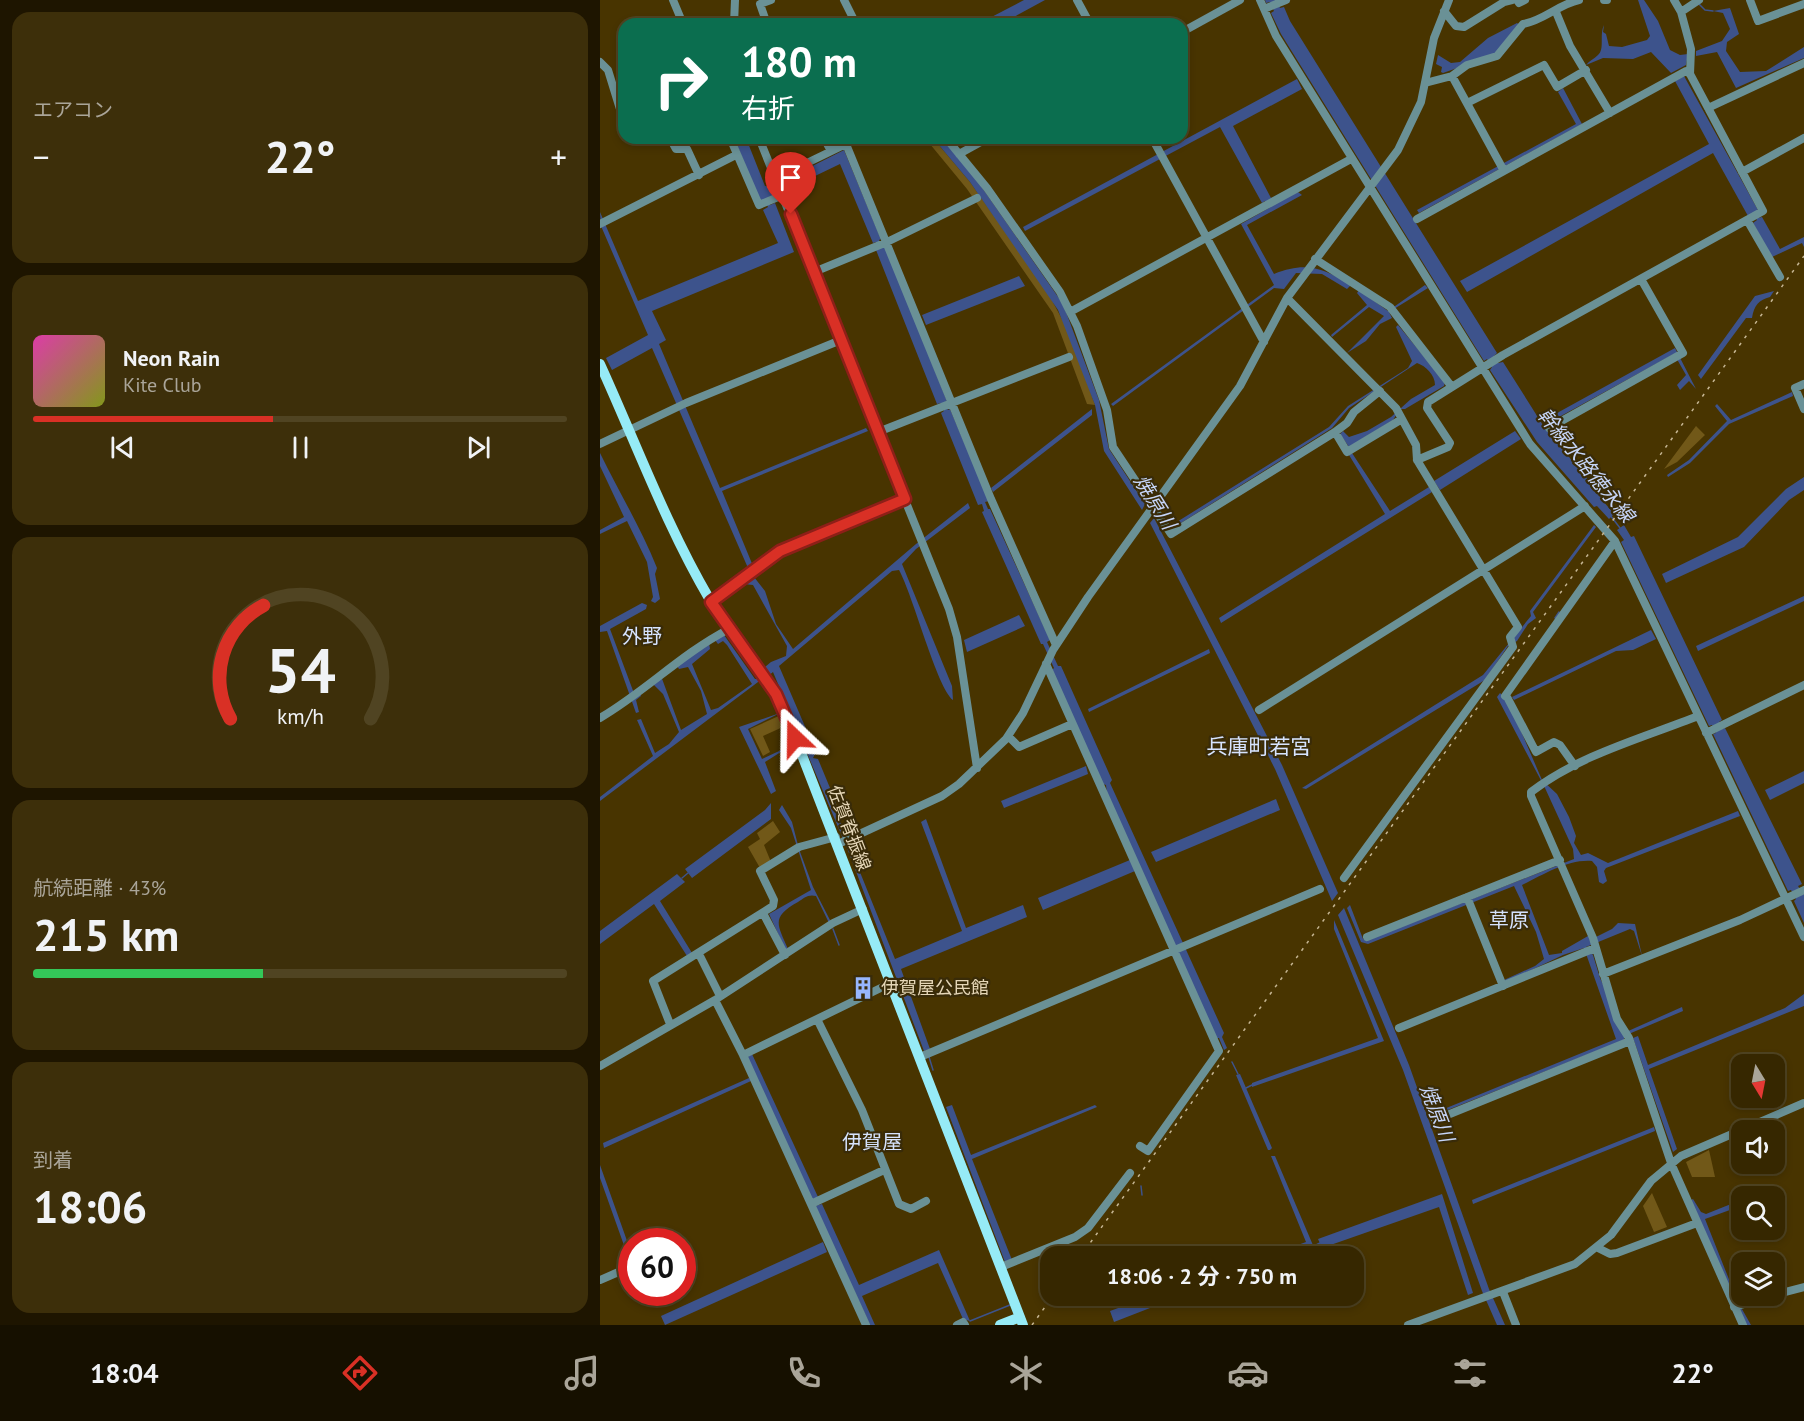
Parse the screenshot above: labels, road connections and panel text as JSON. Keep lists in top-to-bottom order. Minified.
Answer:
{"streets":{"main road":["佐賀脊振線"]},"districts":["外野","兵庫町若宮","草原","伊賀屋"],"water":["幹線水路徳永線","焼原川"],"places":{"building":["伊賀屋公民館"]},"north":"bottom","page":{"tile":["エアコン",["航続距離 · 43%","215 km"],["到着","18:06"]],"turn":["180 m","右折"],"heat":["−","22°","+"],"song":["Neon Rain","Kite Club"],"limit":"60","trip":"18:06 · 2 分 · 750 m","tabs":["18:04","22°"],"gauge":["54","km/h"]}}
